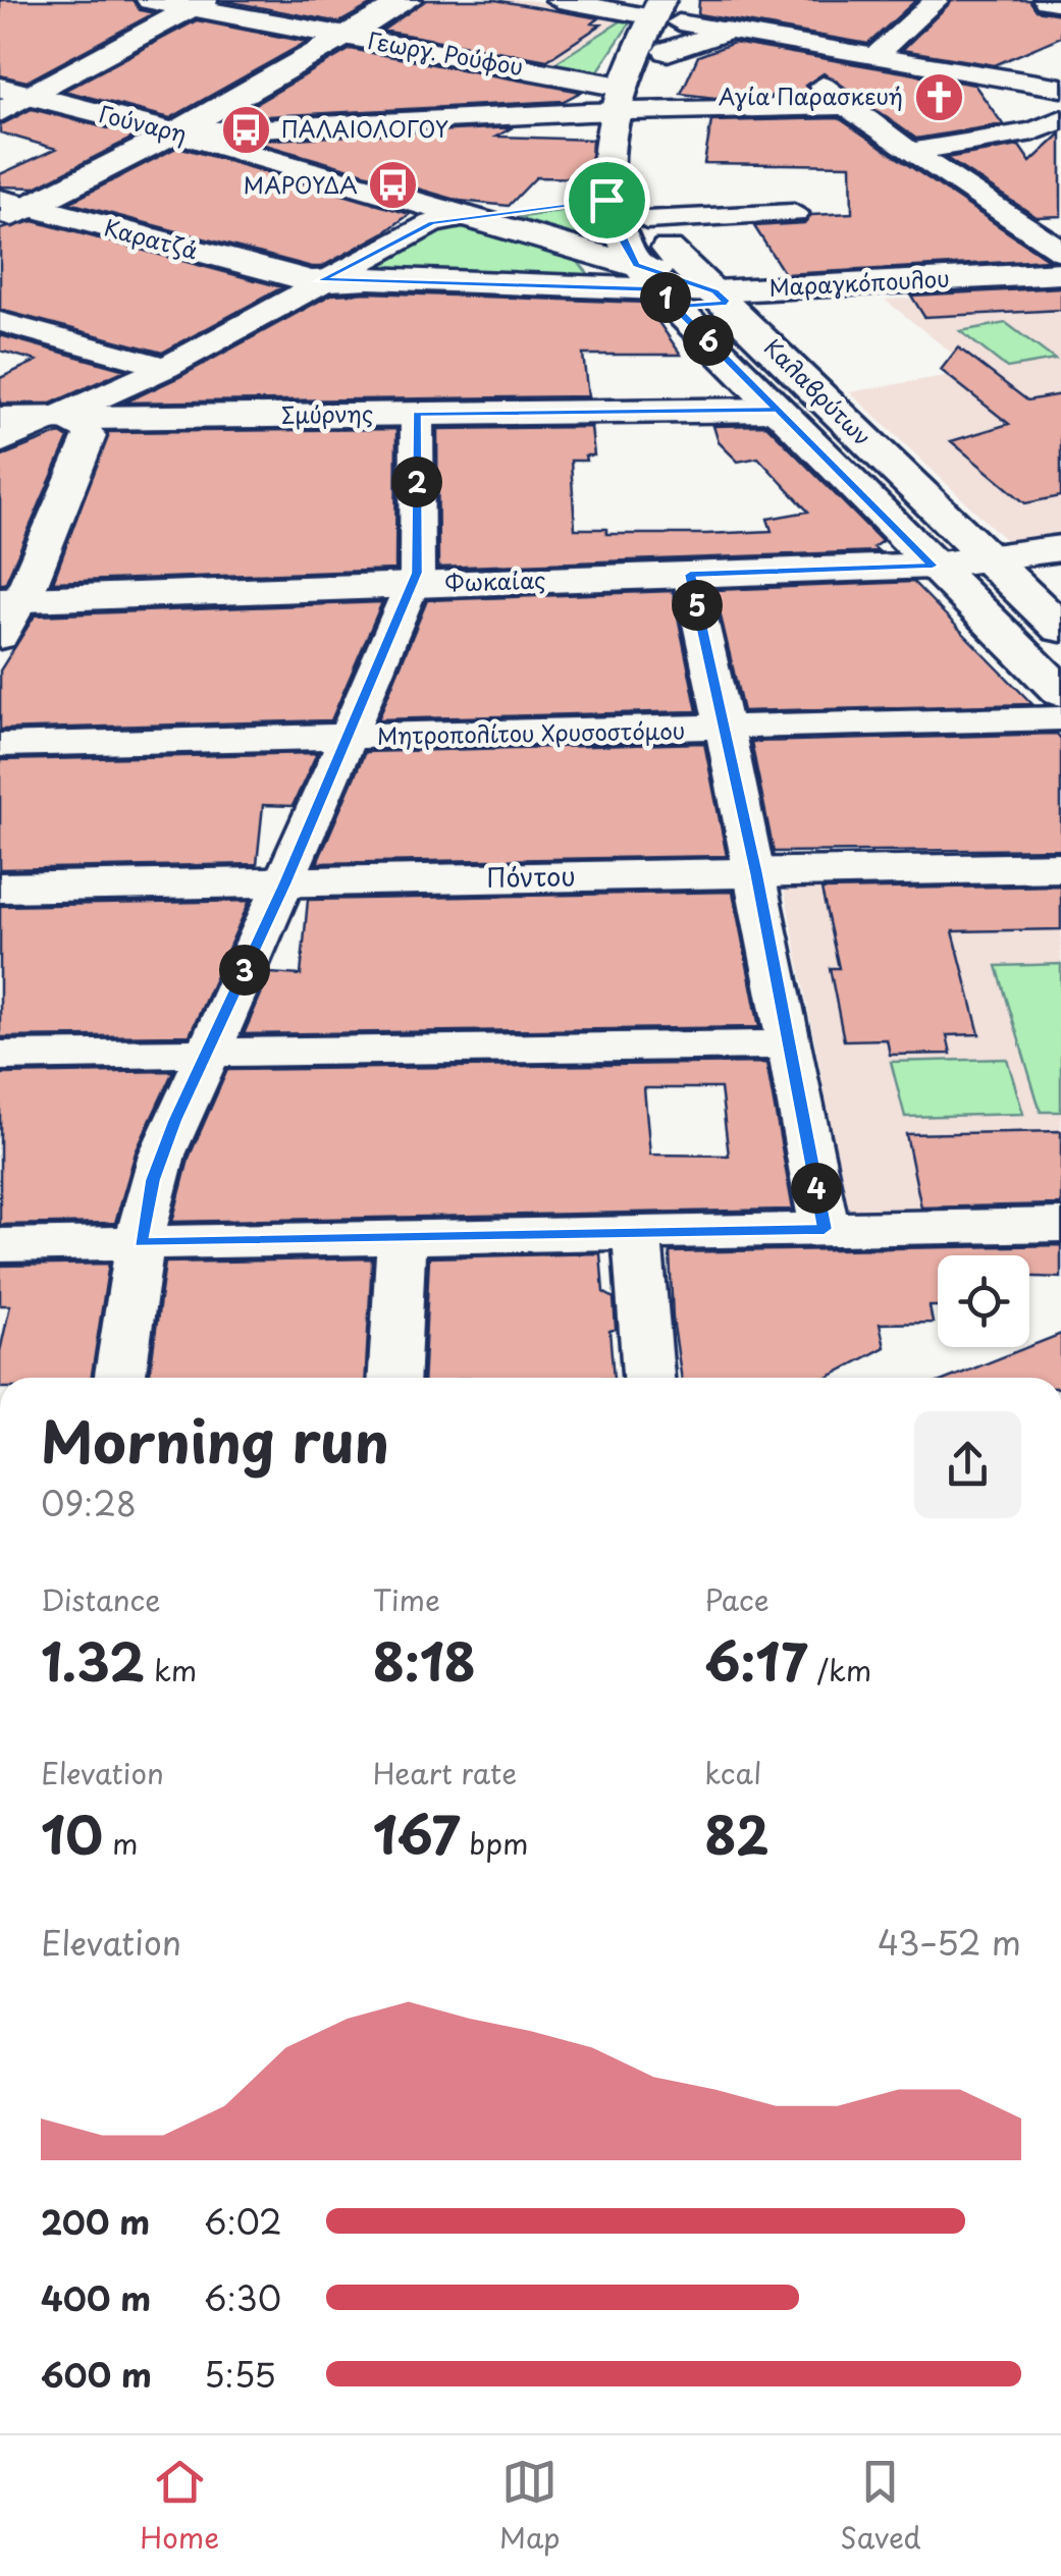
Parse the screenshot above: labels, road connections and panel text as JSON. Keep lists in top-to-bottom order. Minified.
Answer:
{"streets":{"street":["Γεωργ. Ρούφου","Γούναρη","Καρατζά","Μαραγκόπουλου","Καλαβρύτων","Σμύρνης","Φωκαίας","Μητροπολίτου Χρυσοστόμου","Πόντου"]},"crossings":[["Γούναρη","Καρατζά"],["Γούναρη","Μαραγκόπουλου"],["Γούναρη","Καλαβρύτων"],["Καρατζά","Μαραγκόπουλου"],["Καρατζά","Καλαβρύτων"],["Μαραγκόπουλου","Καλαβρύτων"],["Καλαβρύτων","Σμύρνης"],["Καλαβρύτων","Φωκαίας"]],"places":{"church":["Αγία Παρασκευή"],"bus stop":["ΠΑΛΑΙΟΛΟΓΟΥ","ΜΑΡΟΥΔΑ"]},"page":{"pins":["1","6","2","5","3","4"],"heading":["Morning run","09:28"],"stats":[["Distance","1.32 km"],["Time","8:18"],["Pace","6:17 /km"],["Elevation","10 m"],["Heart rate","167 bpm"],["kcal","82"]],"chart":["Elevation","43–52 m"],"list":[{"name":"200 m","note":"6:02"},{"name":"400 m","note":"6:30"},{"name":"600 m","note":"5:55"}],"tabs":["Home","Map","Saved"]}}
